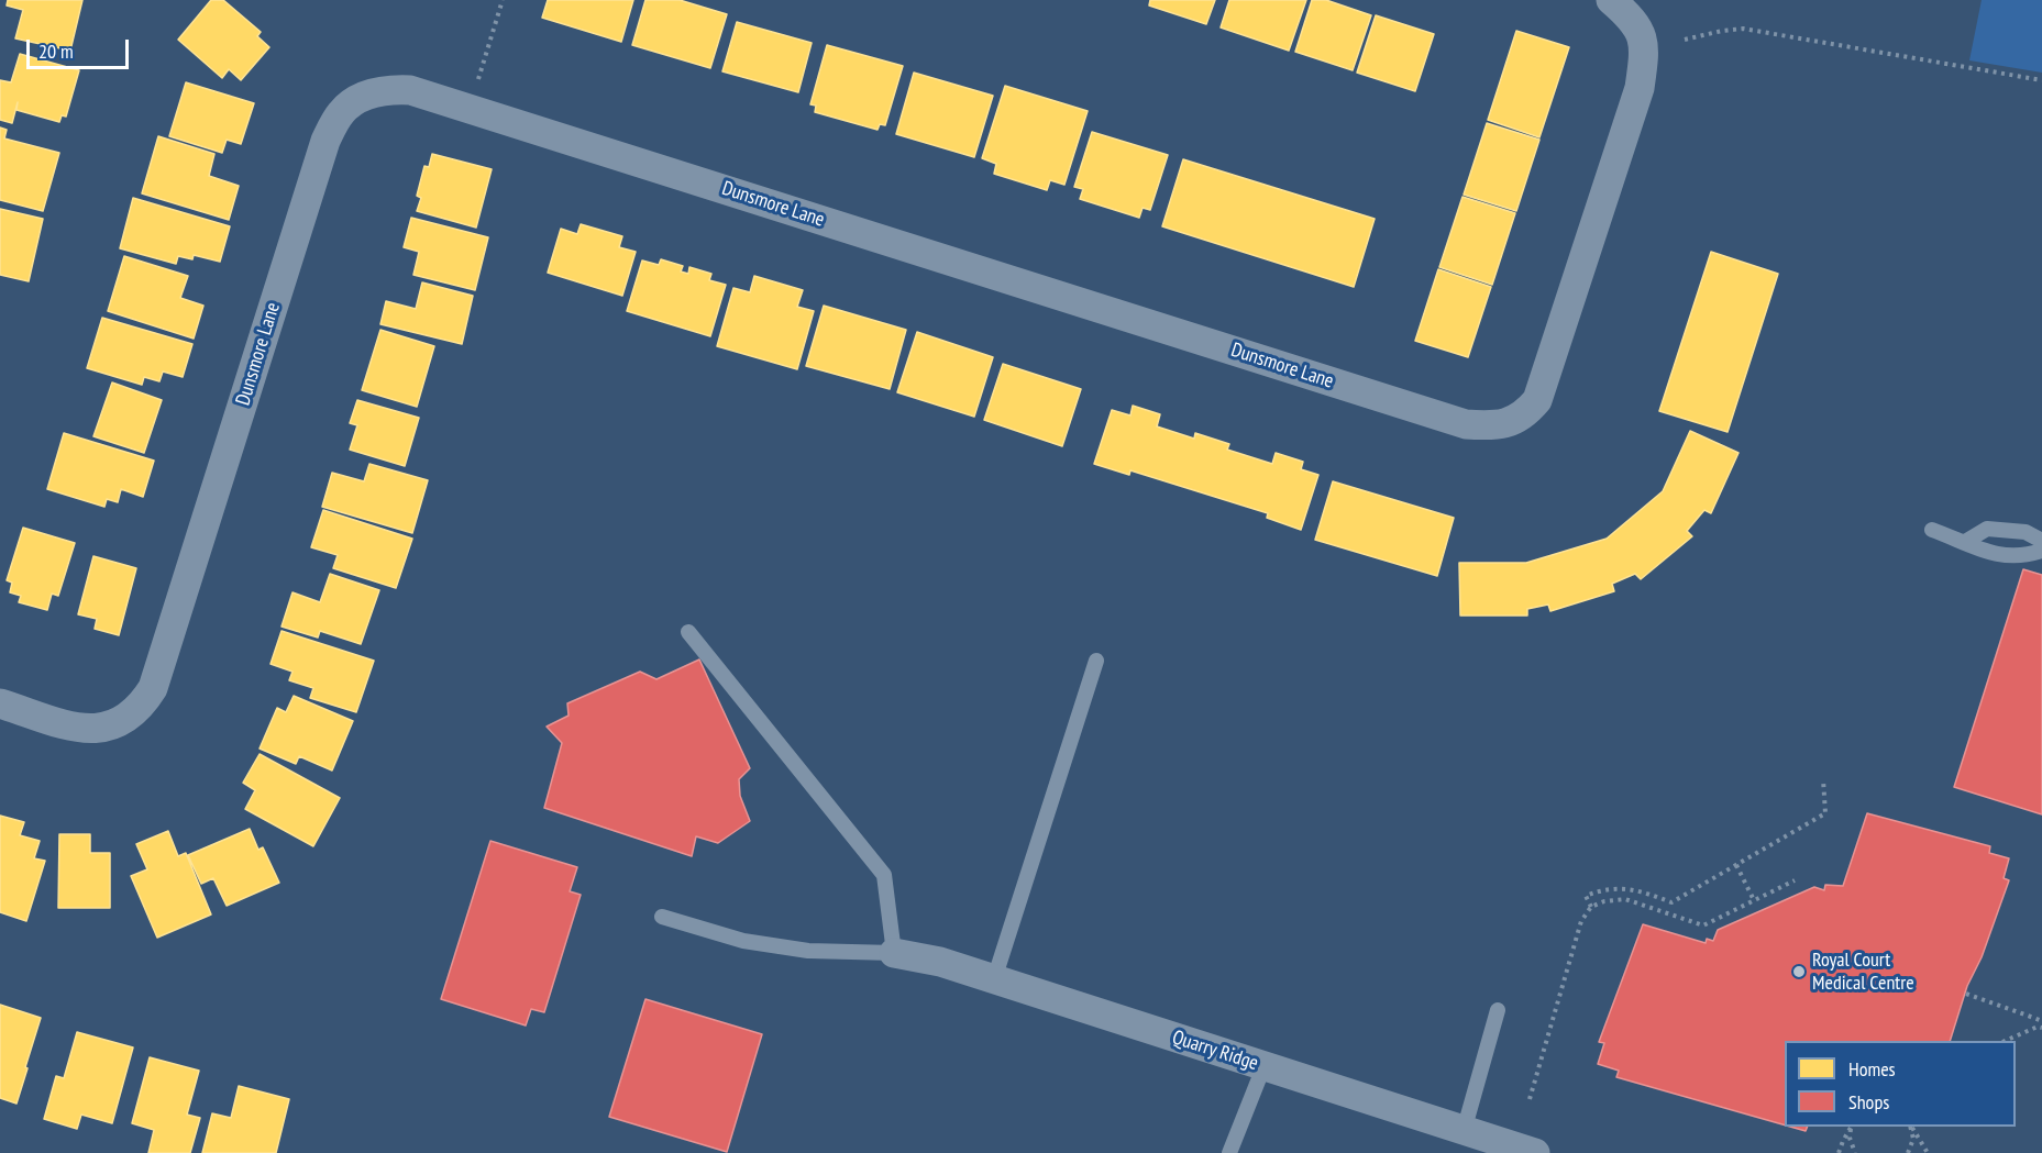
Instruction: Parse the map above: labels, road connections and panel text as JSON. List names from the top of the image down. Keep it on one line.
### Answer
{"streets":{"street":["Dunsmore Lane","Quarry Ridge"]},"places":["Royal Court Medical Centre"],"legend":["Homes","Shops"],"scale_bar":"20 m"}
